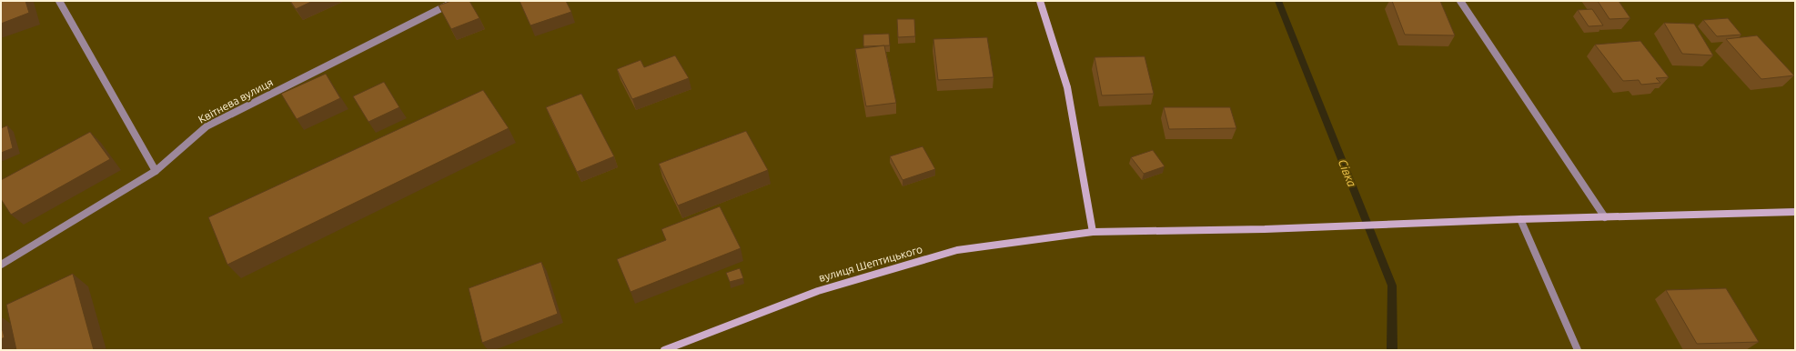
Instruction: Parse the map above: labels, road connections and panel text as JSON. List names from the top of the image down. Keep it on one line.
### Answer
{"streets":{"street":["Квітнева вулиця","вулиця Шептицького"]},"water":["Сівка"]}
